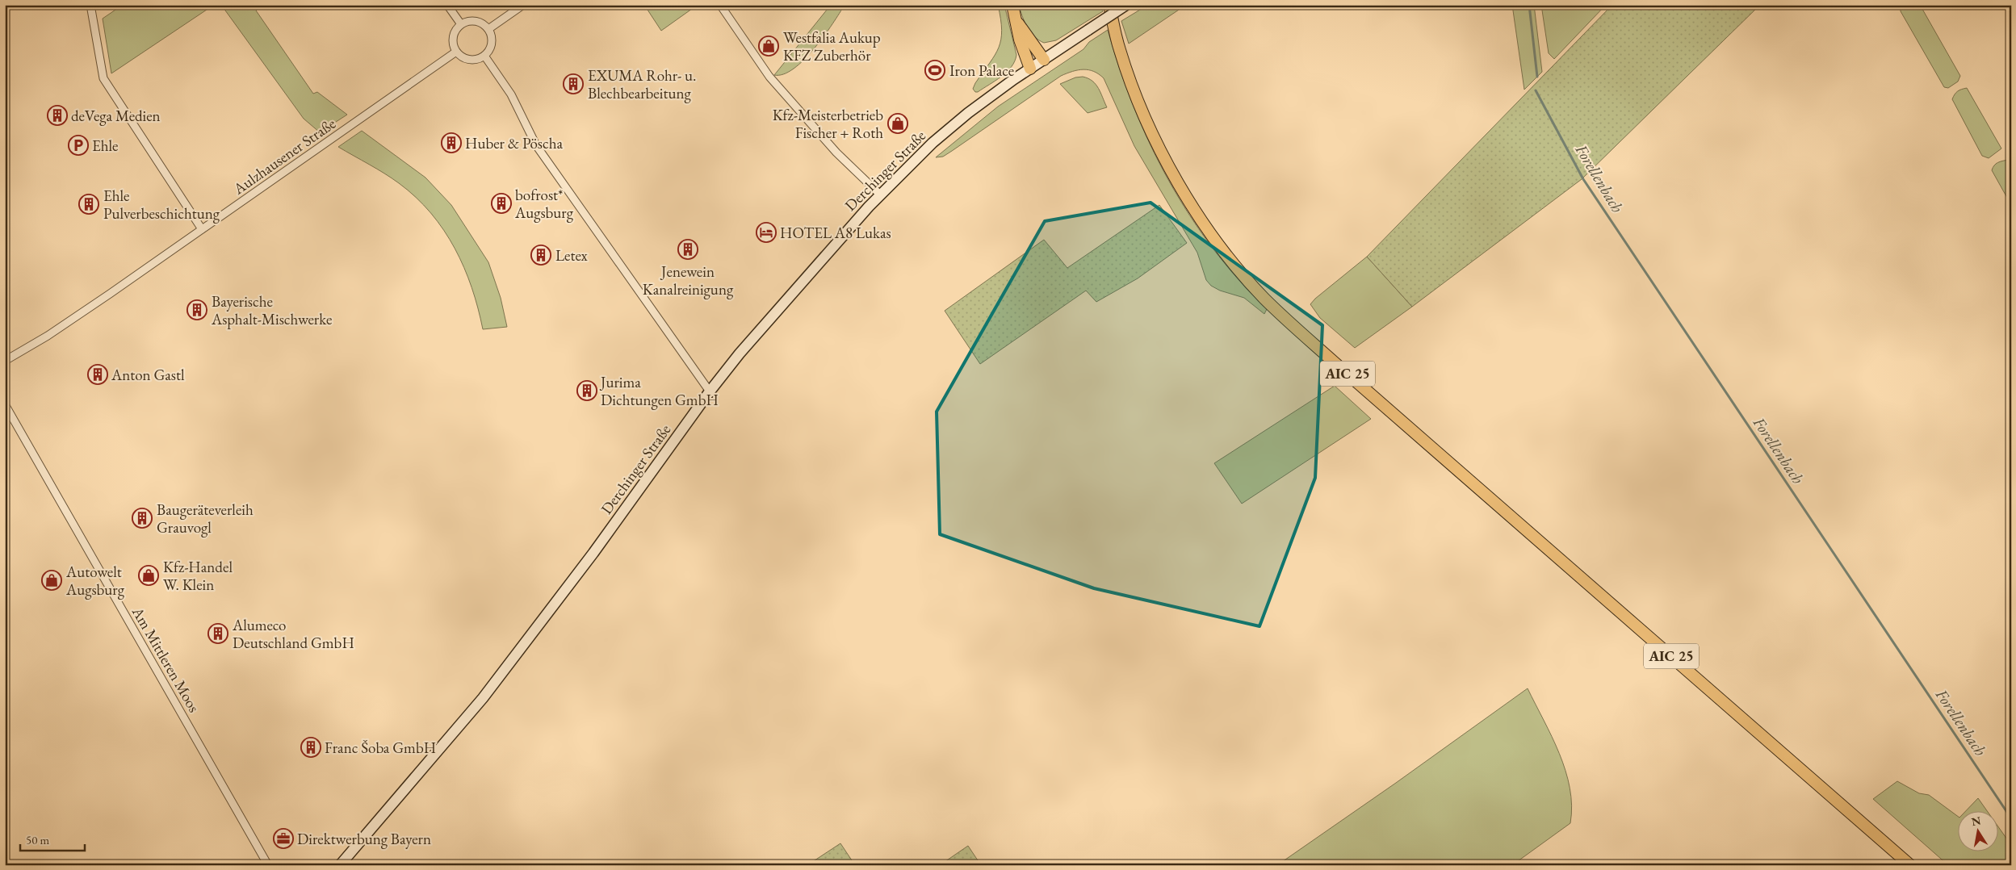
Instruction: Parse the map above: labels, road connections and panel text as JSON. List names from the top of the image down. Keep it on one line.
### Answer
{"streets":{"main road":["Derchinger Straße","AIC 25"],"street":["Aulzhausener Straße","Am Mittleren Moos"]},"water":["Forellenbach"],"places":{"shop":["Westfalia Aukup KFZ Zuberhör","Kfz-Meisterbetrieb Fischer + Roth","Kfz-Handel W. Klein","Autowelt Augsburg"],"sports":["Iron Palace"],"building":["EXUMA Rohr- u. Blechbearbeitung","deVega Medien","Huber & Pöscha","bofrost* Augsburg","Ehle Pulverbeschichtung","Jenewein Kanalreinigung","Letex","Bayerische Asphalt-Mischwerke","Anton Gastl","Jurima Dichtungen GmbH","Baugeräteverleih Grauvogl","Alumeco Deutschland GmbH","Franc Šoba GmbH"],"parking":["Ehle"],"hotel":["HOTEL A8 Lukas"],"office":["Direktwerbung Bayern"]},"scale_bar":"50 m","north":"top"}
